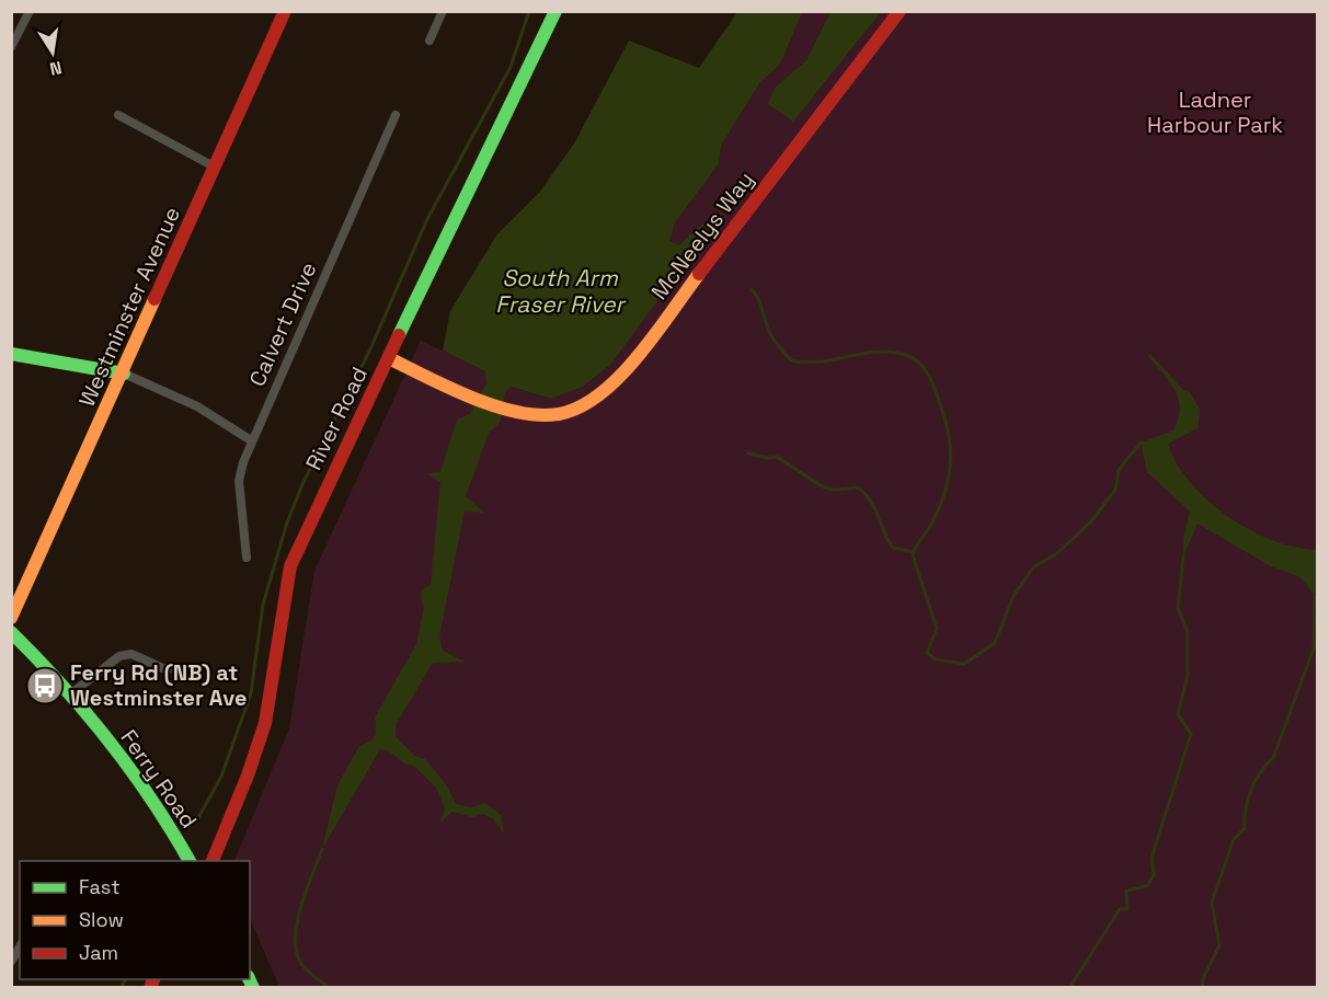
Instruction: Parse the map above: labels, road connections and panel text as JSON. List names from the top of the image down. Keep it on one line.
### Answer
{"streets":{"street":["McNeelys Way","Westminster Avenue","Calvert Drive","River Road","Ferry Road"]},"crossings":[["McNeelys Way","River Road"]],"water":["South Arm Fraser River"],"parks":["Ladner Harbour Park"],"places":{"bus stop":["Ferry Rd (NB) at Westminster Ave"]},"legend":["Fast","Slow","Jam"],"north":"bottom"}
